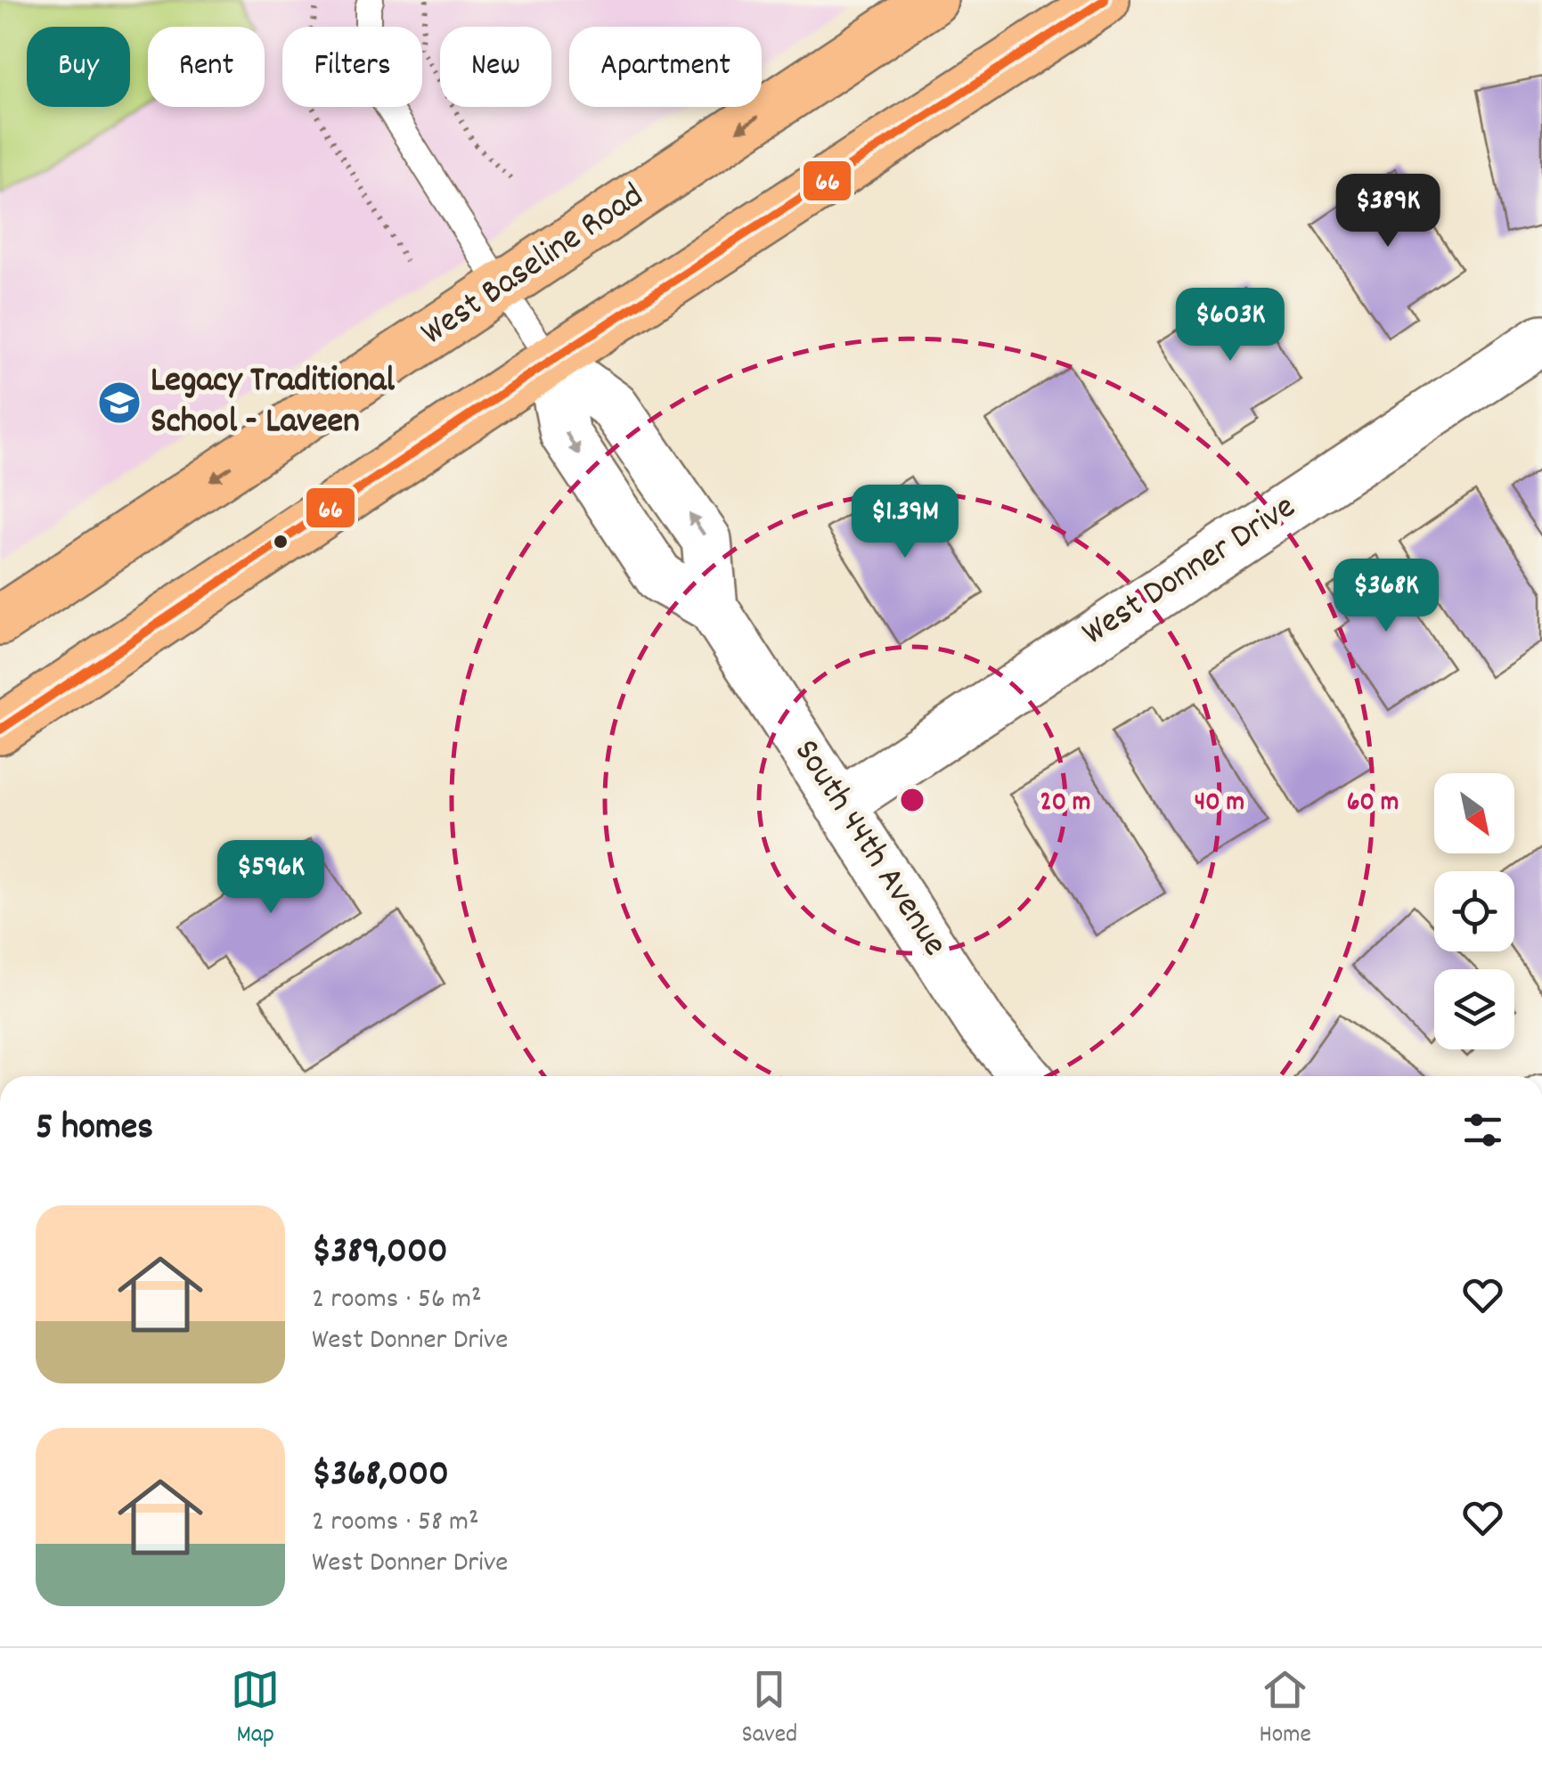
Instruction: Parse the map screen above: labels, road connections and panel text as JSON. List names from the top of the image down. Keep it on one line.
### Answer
{"streets":{"main road":["West Baseline Road"],"street":["West Donner Drive","South 44th Avenue"]},"crossings":[["West Donner Drive","South 44th Avenue"]],"places":{"school or university":["Legacy Traditional School - Laveen"]},"lines":["transit line 66"],"north":"bottom right","page":{"chip":["Buy","Rent","Filters","New","Apartment"],"price":["$389K","$603K","$1.39M","$368K","$596K"],"heading":"5 homes","list":[{"name":"$389,000","note":"2 rooms · 56 m² · West Donner Drive"},{"name":"$368,000","note":"2 rooms · 58 m² · West Donner Drive"}],"tabs":["Map","Saved","Home"]},"rings":["20 m","40 m","60 m"]}
